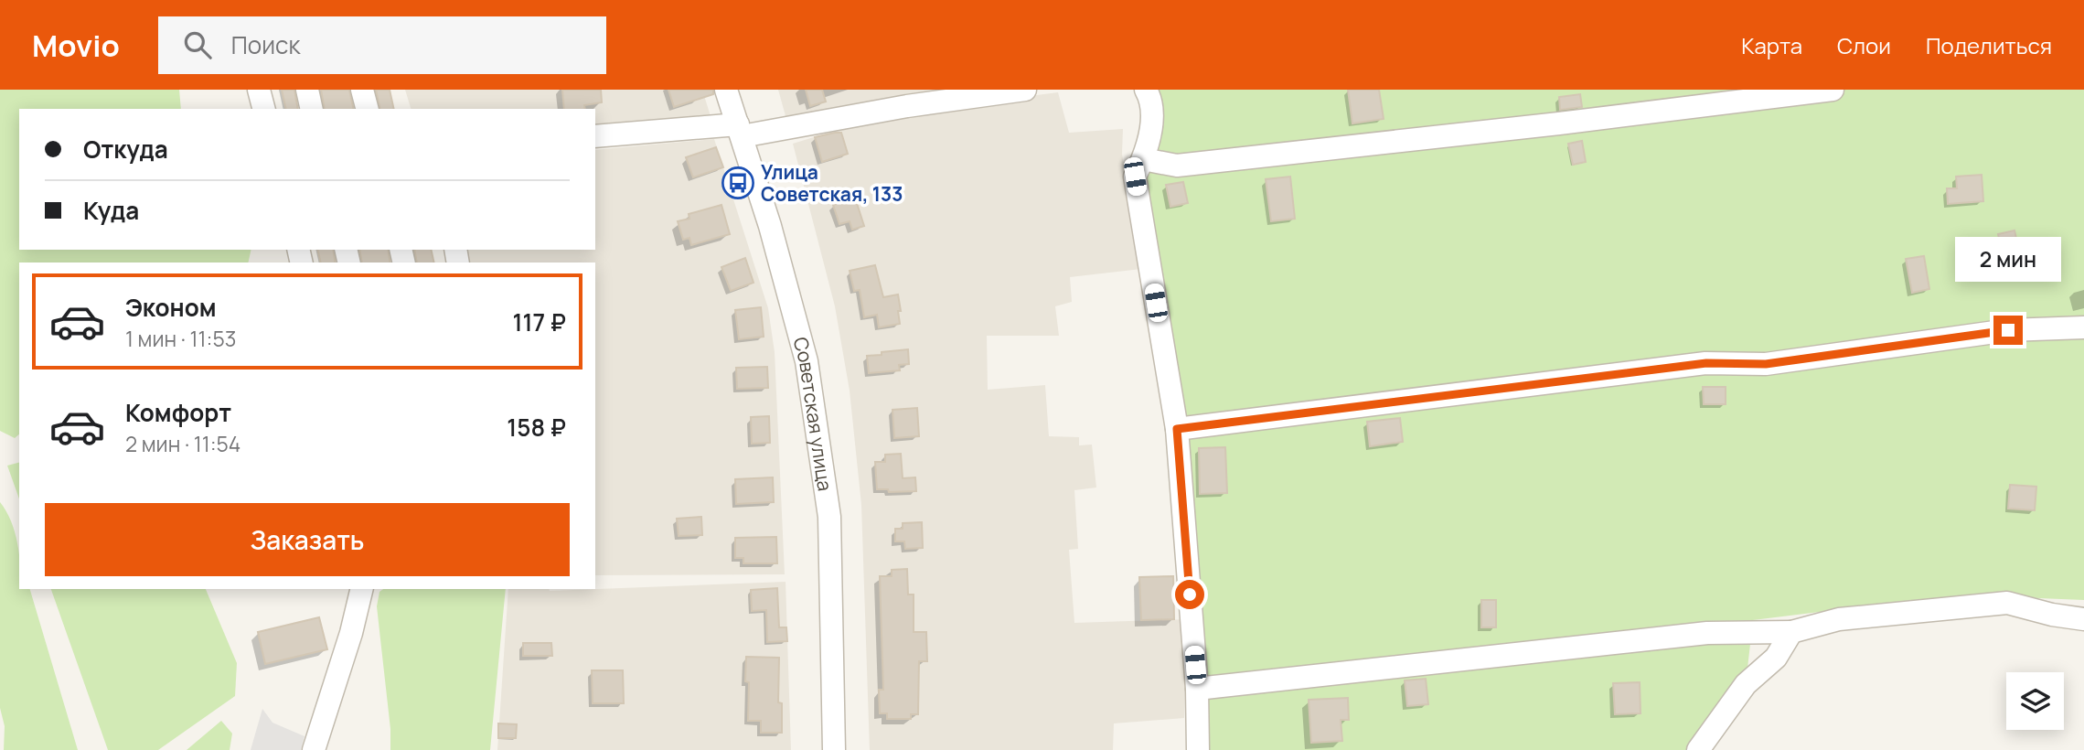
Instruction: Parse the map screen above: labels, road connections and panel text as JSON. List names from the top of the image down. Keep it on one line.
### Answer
{"streets":{"street":["Советская улица"]},"places":{"bus stop":["Улица Советская, 133"]},"page":{"header":"Movio","search":"Поиск","nav":["Карта","Слои","Поделиться"],"banner":["Откуда","Куда"],"bubble":"2 мин","list":[{"name":"Эконом","note":"1 мин · 11:53","value":"117 ₽"},{"name":"Комфорт","note":"2 мин · 11:54","value":"158 ₽"}],"buttons":"Заказать"}}
